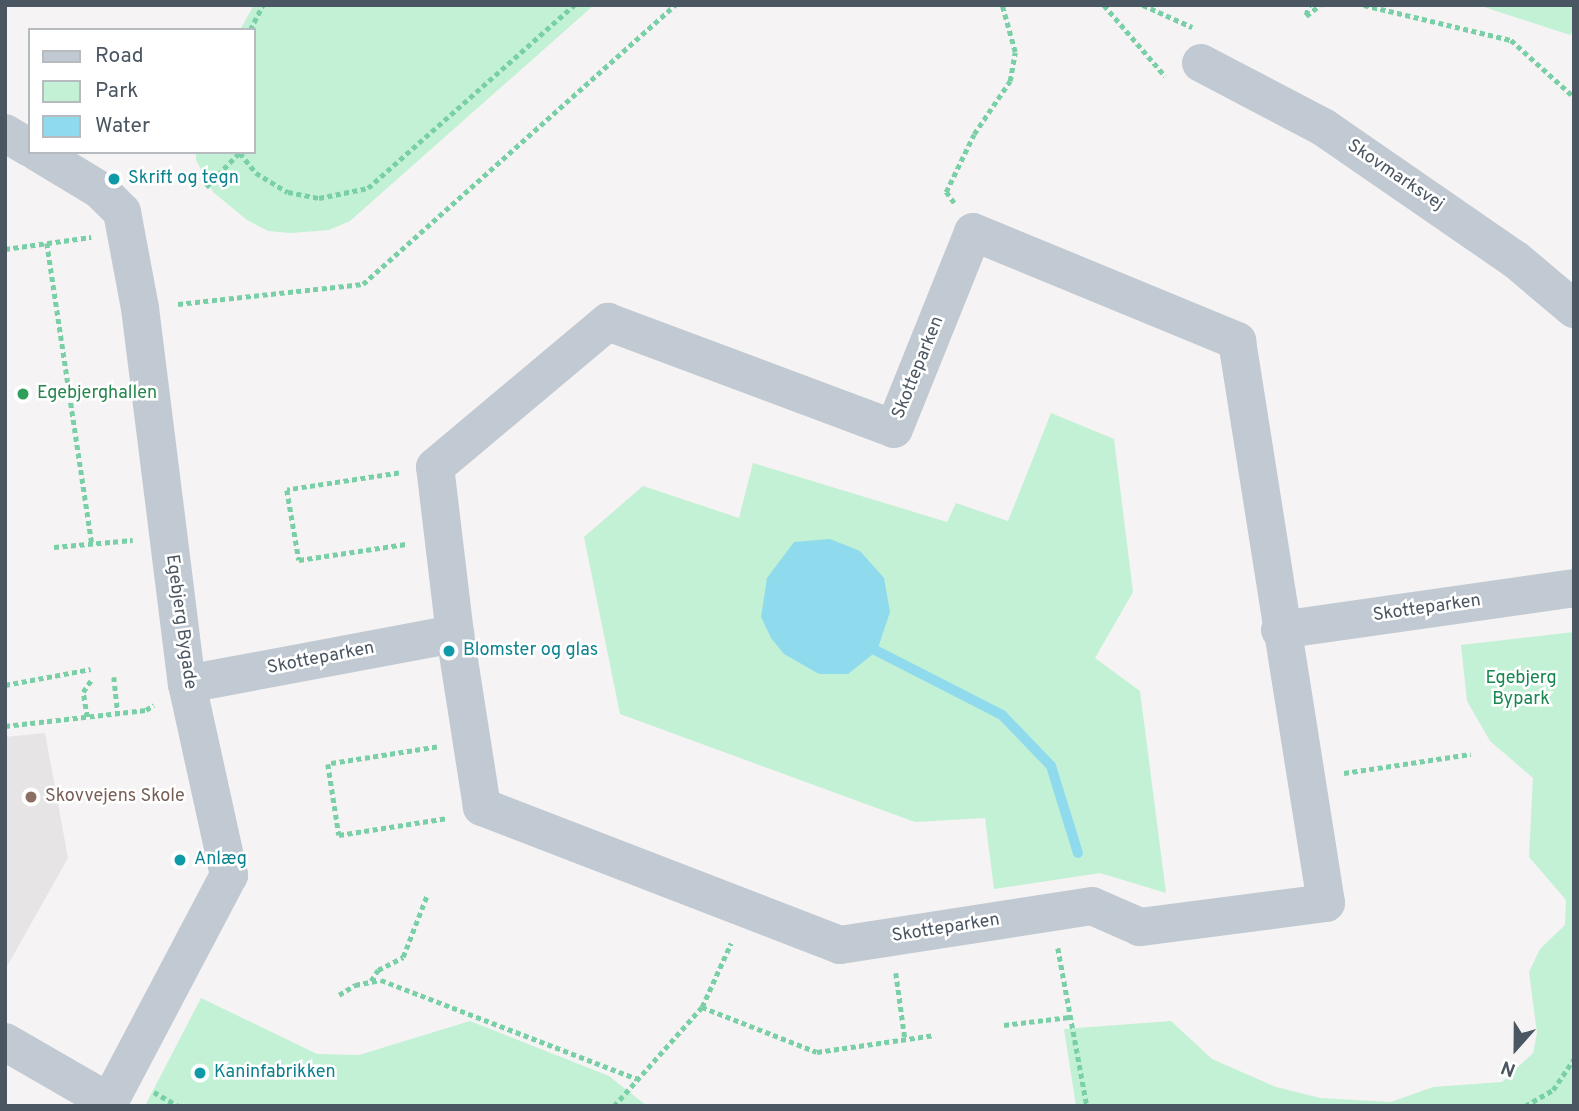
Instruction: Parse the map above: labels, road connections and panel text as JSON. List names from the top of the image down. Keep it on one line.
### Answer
{"streets":{"street":["Skovmarksvej","Skotteparken","Egebjerg Bygade"]},"crossings":[["Skotteparken","Egebjerg Bygade"]],"parks":["Egebjerg Bypark"],"places":["Skrift og tegn","Egebjerghallen","Blomster og glas","Skovvejens Skole","Anlæg","Kaninfabrikken"],"legend":["Road","Park","Water"],"north":"bottom"}
